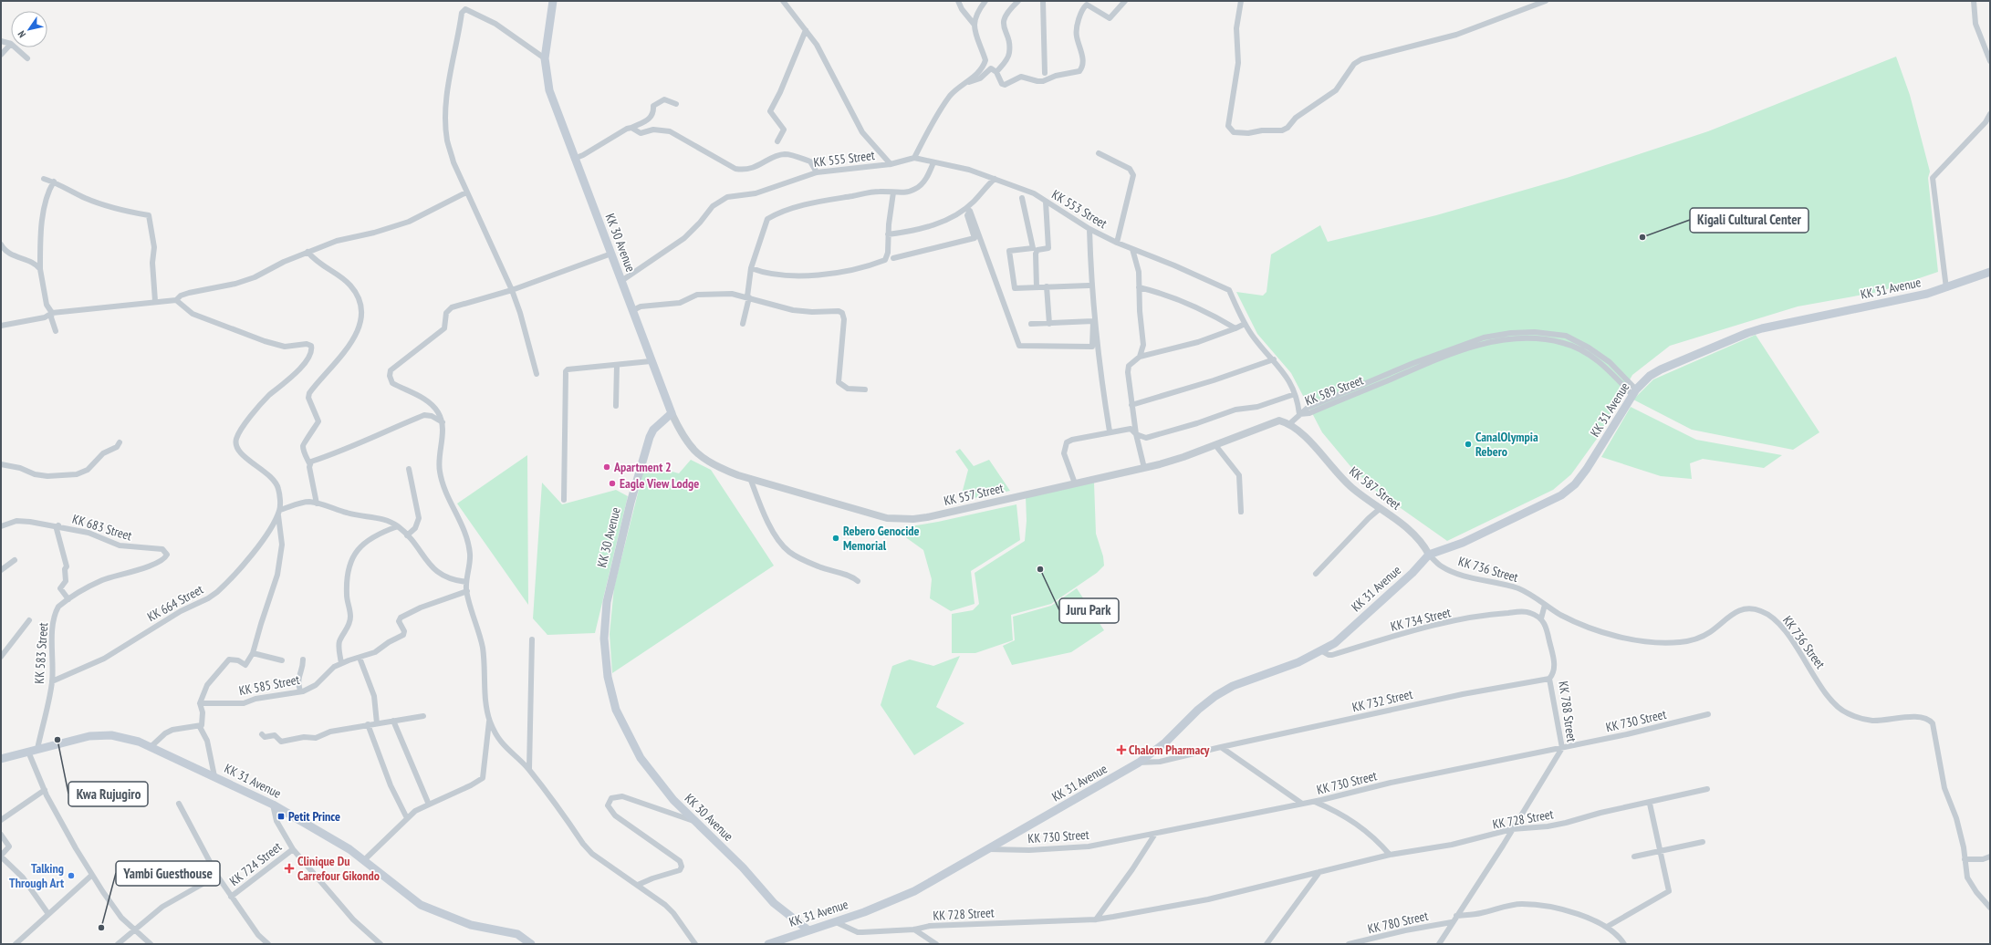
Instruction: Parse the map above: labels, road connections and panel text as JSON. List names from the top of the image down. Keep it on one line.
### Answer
{"streets":{"main road":["KK 30 Avenue","KK 31 Avenue"],"street":["KK 555 Street","KK 553 Street","KK 589 Street","KK 587 Street","KK 557 Street","KK 683 Street","KK 736 Street","KK 664 Street","KK 734 Street","KK 583 Street","KK 585 Street","KK 732 Street","KK 788 Street","KK 730 Street","KK 728 Street","KK 724 Street","KK 780 Street"]},"crossings":[["KK 555 Street","KK 553 Street"],["KK 555 Street","KK 30 Avenue"],["KK 30 Avenue","KK 31 Avenue"],["KK 30 Avenue","KK 557 Street"],["KK 31 Avenue","KK 589 Street"],["KK 31 Avenue","KK 587 Street"],["KK 31 Avenue","KK 736 Street"],["KK 31 Avenue","KK 734 Street"],["KK 31 Avenue","KK 583 Street"],["KK 31 Avenue","KK 732 Street"],["KK 31 Avenue","KK 730 Street"],["KK 31 Avenue","KK 728 Street"],["KK 587 Street","KK 557 Street"],["KK 587 Street","KK 736 Street"],["KK 683 Street","KK 583 Street"],["KK 664 Street","KK 583 Street"],["KK 734 Street","KK 788 Street"],["KK 732 Street","KK 788 Street"],["KK 788 Street","KK 730 Street"],["KK 788 Street","KK 728 Street"],["KK 788 Street","KK 780 Street"]],"places":{"other":["Kigali Cultural Center","CanalOlympia Rebero","Apartment 2","Eagle View Lodge","Rebero Genocide Memorial","Juru Park","Kwa Rujugiro","Talking Through Art","Yambi Guesthouse"],"health":["Chalom Pharmacy","Clinique Du Carrefour Gikondo"],"transit":["Petit Prince"]},"north":"bottom left"}
